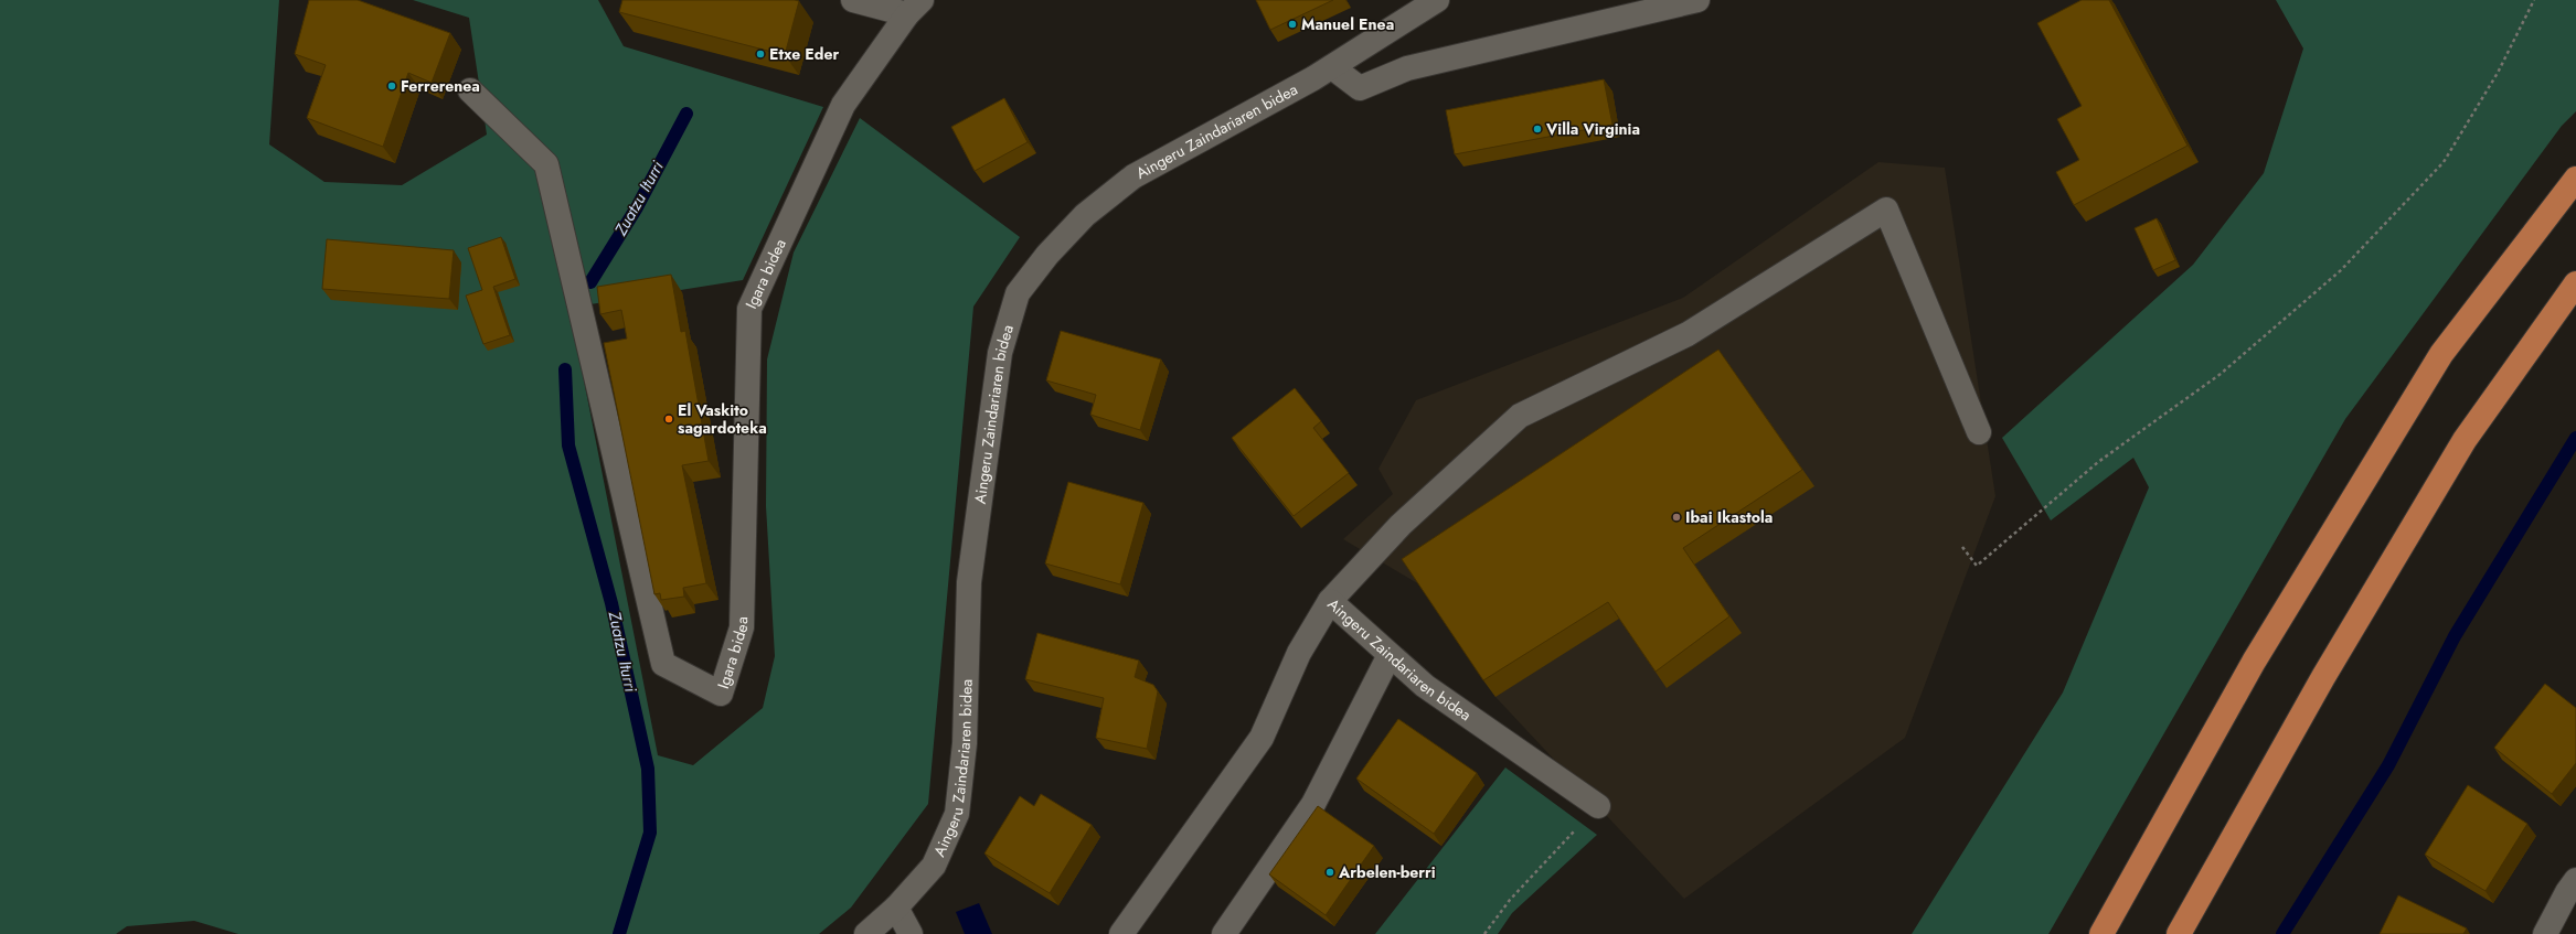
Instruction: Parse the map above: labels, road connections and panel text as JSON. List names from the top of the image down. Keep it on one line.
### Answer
{"streets":{"street":["Aingeru Zaindariaren bidea","Igara bidea"]},"water":["Zuatzu Iturri"],"places":["Manuel Enea","Etxe Eder","Ferrerenea","Villa Virginia","El Vaskito sagardoteka","Ibai Ikastola","Arbelen-berri"]}
